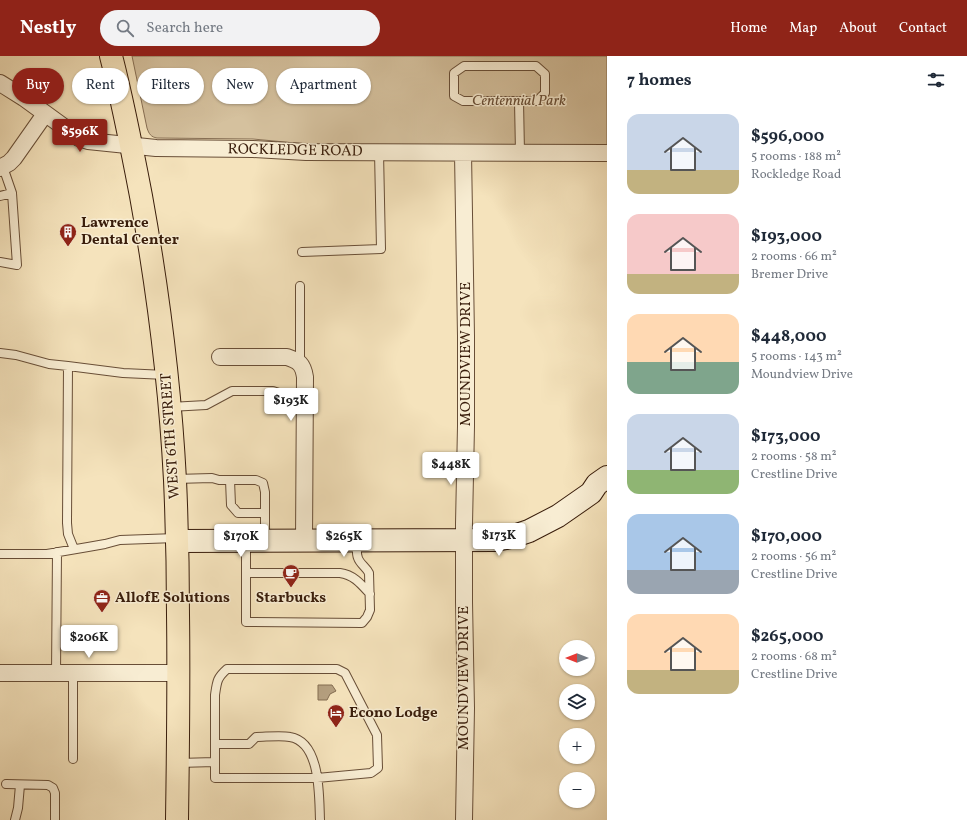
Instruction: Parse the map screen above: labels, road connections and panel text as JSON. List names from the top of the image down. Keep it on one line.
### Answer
{"streets":{"main road":["WEST 6TH STREET"],"street":["ROCKLEDGE ROAD","MOUNDVIEW DRIVE"]},"crossings":[["ROCKLEDGE ROAD","MOUNDVIEW DRIVE"],["ROCKLEDGE ROAD","WEST 6TH STREET"]],"parks":["Centennial Park"],"places":{"building":["Lawrence Dental Center"],"cafe":["Starbucks"],"office":["AllofE Solutions"],"hotel":["Econo Lodge"]},"north":"left","page":{"header":"Nestly","search":"Search here","nav":["Home","Map","About","Contact"],"heading":"7 homes","chip":["Buy","Rent","Filters","New","Apartment"],"list":[{"name":"$596,000","note":"5 rooms · 188 m² · Rockledge Road"},{"name":"$193,000","note":"2 rooms · 66 m² · Bremer Drive"},{"name":"$448,000","note":"5 rooms · 143 m² · Moundview Drive"},{"name":"$173,000","note":"2 rooms · 58 m² · Crestline Drive"},{"name":"$170,000","note":"2 rooms · 56 m² · Crestline Drive"},{"name":"$265,000","note":"2 rooms · 68 m² · Crestline Drive"}],"price":["$596K","$193K","$448K","$173K","$170K","$265K","$206K"],"map_buttons":["+","−"]}}
